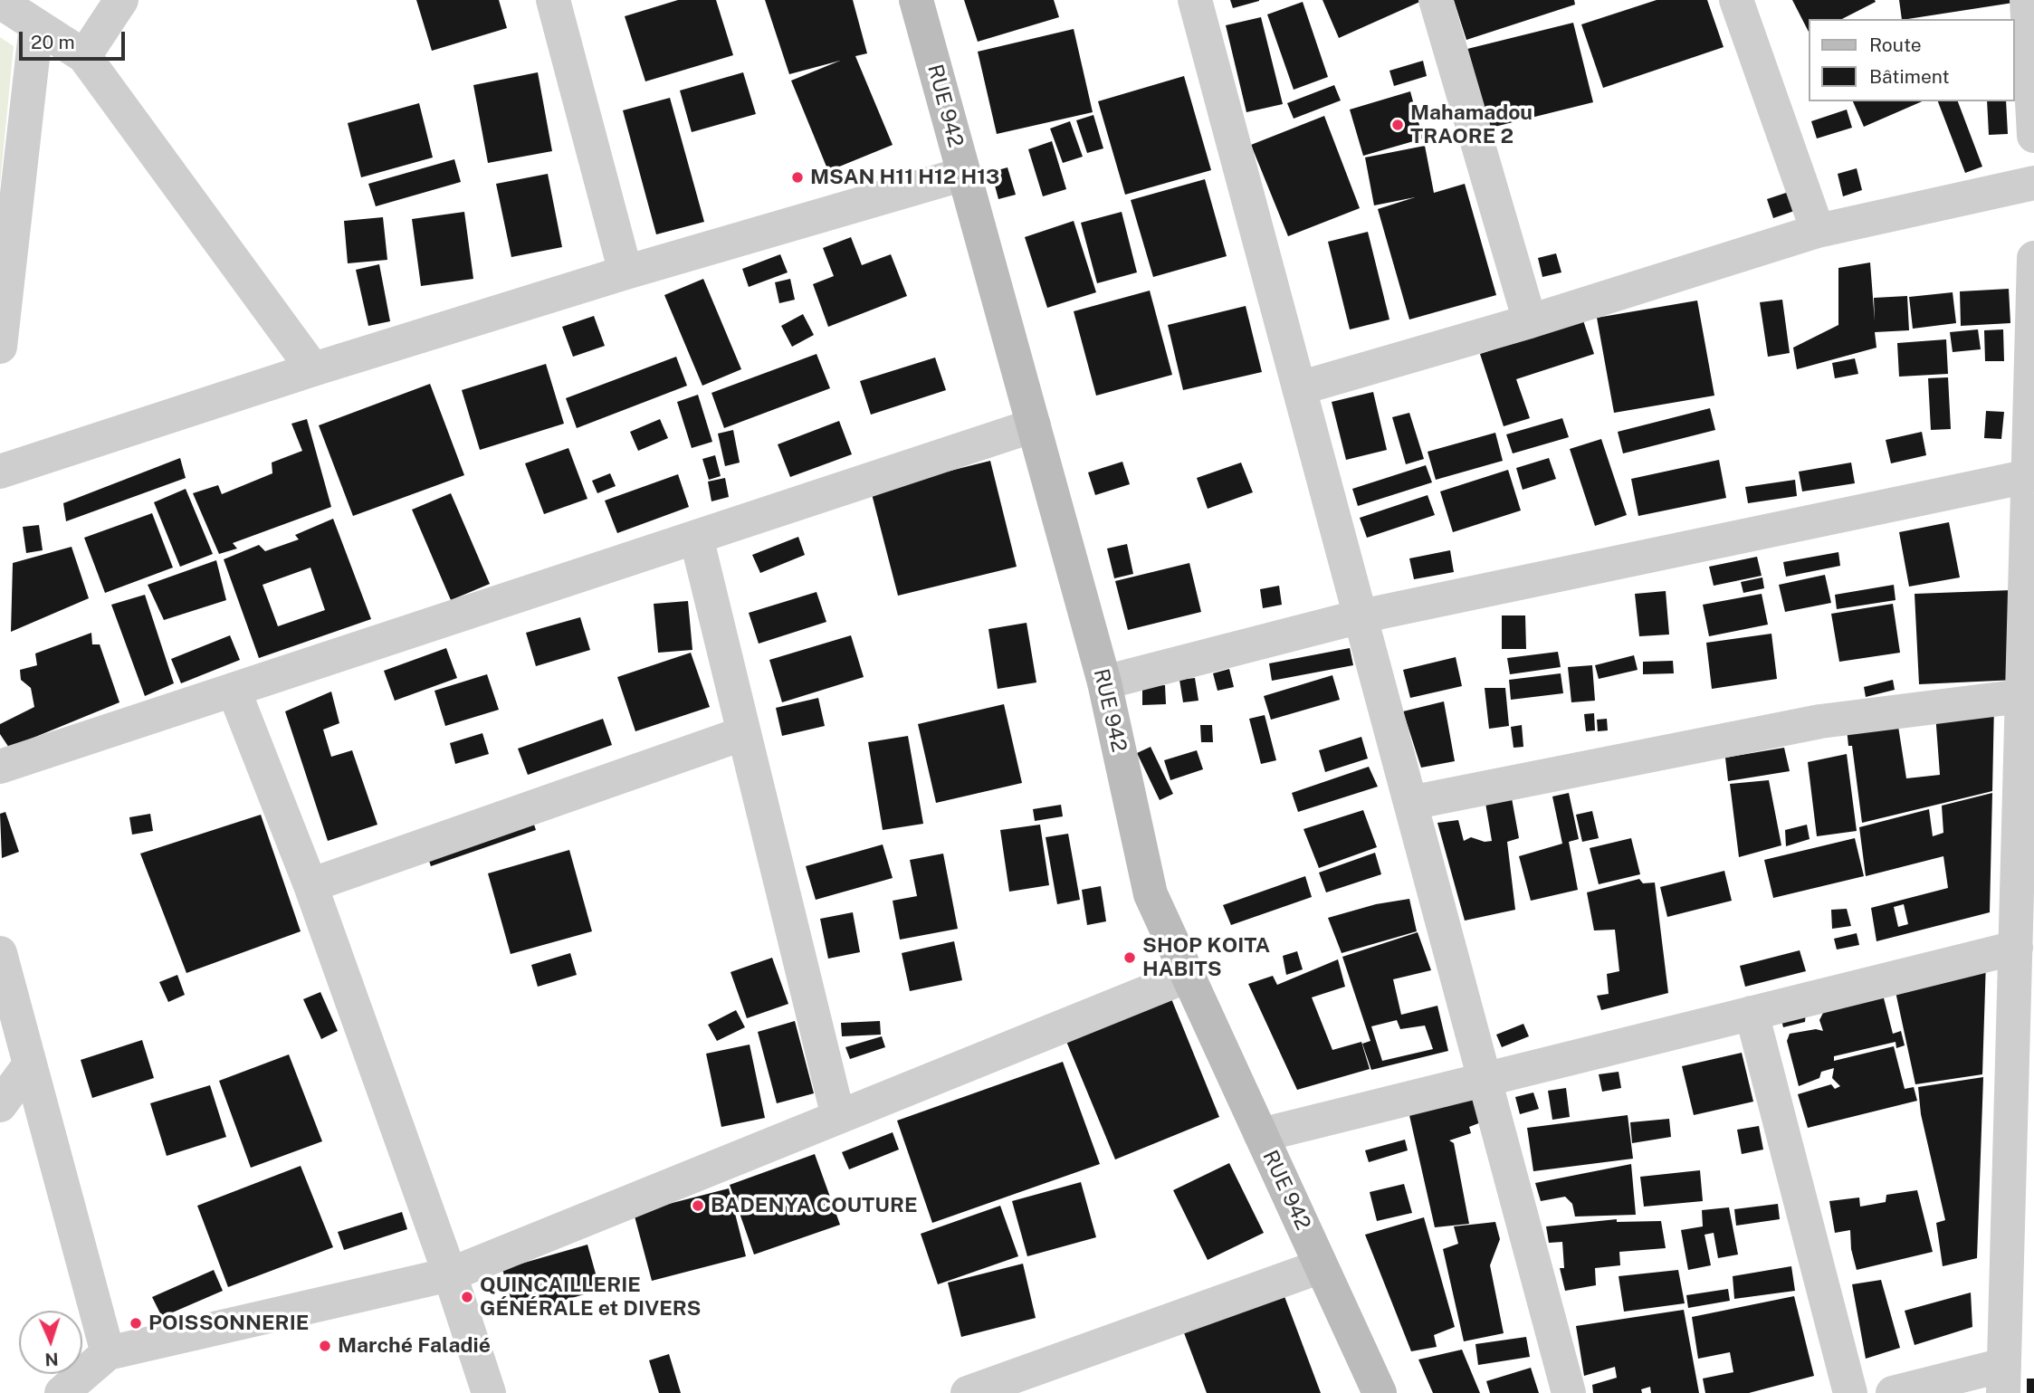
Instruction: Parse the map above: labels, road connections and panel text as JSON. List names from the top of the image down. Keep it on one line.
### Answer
{"streets":{"street":["RUE 942"]},"places":["Mahamadou TRAORE 2","MSAN H11 H12 H13","SHOP KOITA HABITS","BADENYA COUTURE","QUINCAILLERIE GÉNÉRALE et DIVERS","POISSONNERIE","Marché Faladié"],"legend":["Route","Bâtiment"],"scale_bar":"20 m","north":"bottom"}
